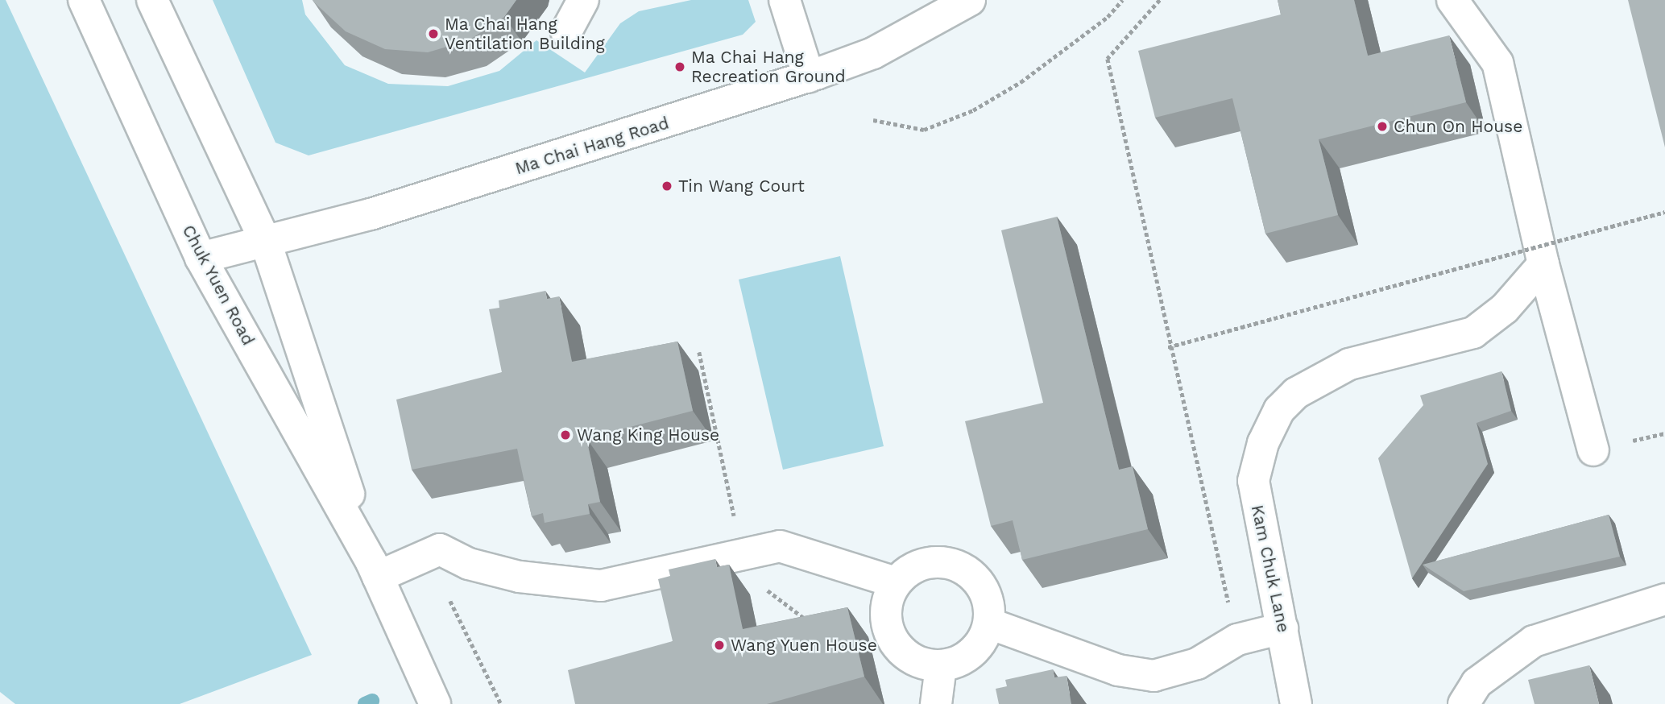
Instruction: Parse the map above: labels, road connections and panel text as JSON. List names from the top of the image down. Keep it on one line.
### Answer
{"streets":{"main road":["Ma Chai Hang Road","Chuk Yuen Road","Kam Chuk Lane"]},"crossings":[["Ma Chai Hang Road","Chuk Yuen Road"]],"places":["Ma Chai Hang Ventilation Building","Ma Chai Hang Recreation Ground","Chun On House","Tin Wang Court","Wang King House","Wang Yuen House"]}
